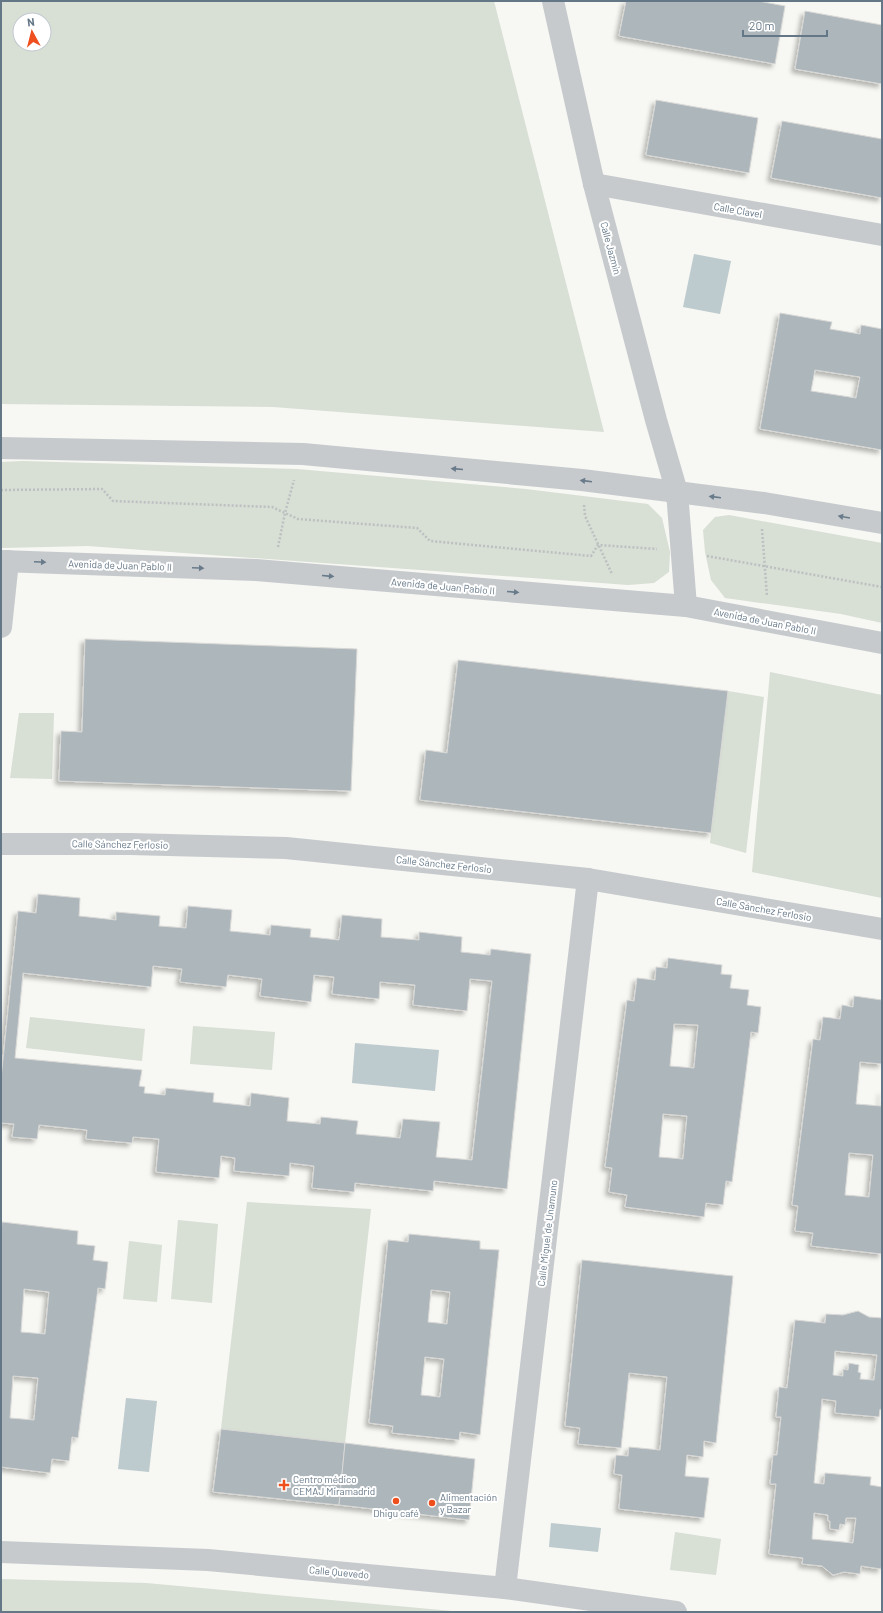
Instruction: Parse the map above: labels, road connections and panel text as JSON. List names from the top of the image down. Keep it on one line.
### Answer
{"streets":{"street":["Calle Clavel","Calle Jazmín","Avenida de Juan Pablo II","Calle Sánchez Ferlosio","Calle Miguel de Unamuno","Calle Quevedo"]},"crossings":[["Calle Clavel","Calle Jazmín"],["Calle Jazmín","Avenida de Juan Pablo II"],["Calle Sánchez Ferlosio","Calle Miguel de Unamuno"],["Calle Miguel de Unamuno","Calle Quevedo"]],"places":{"health":["Centro médico CEMAJ Miramadrid"],"other":["Dhigu café","Alimentación y Bazar"]},"scale_bar":"20 m","north":"top"}
